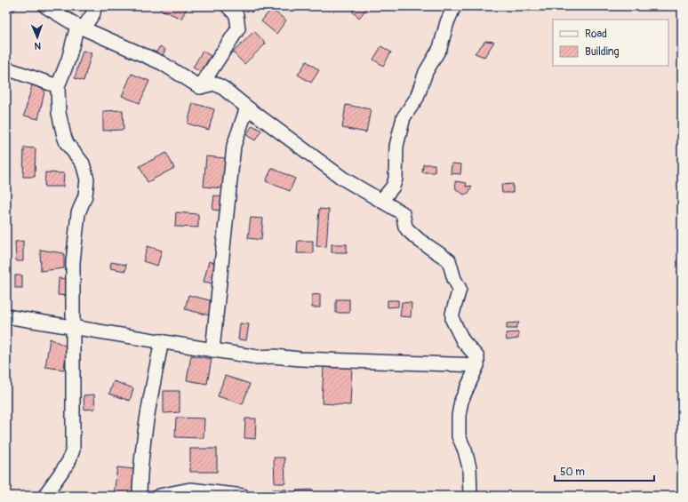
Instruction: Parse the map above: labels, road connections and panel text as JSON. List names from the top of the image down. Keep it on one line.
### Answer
{"legend":["Road","Building"],"scale_bar":"50 m","north":"bottom"}
